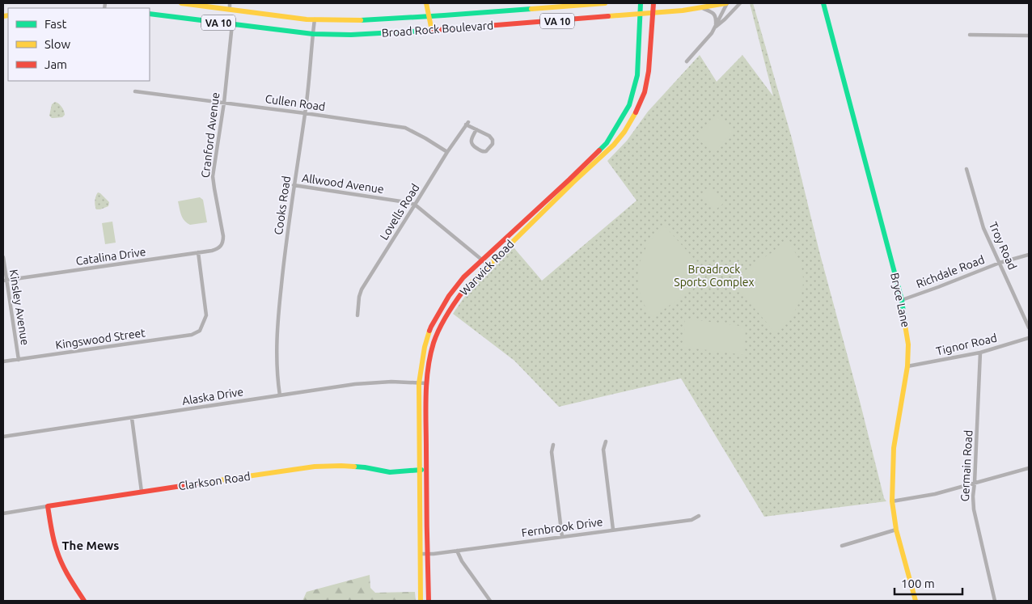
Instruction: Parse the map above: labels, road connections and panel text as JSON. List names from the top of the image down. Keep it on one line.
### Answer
{"streets":{"main road":["VA 10","Broad Rock Boulevard","Warwick Road","Bryce Lane","Clarkson Road"],"street":["Cullen Road","Cranford Avenue","Allwood Avenue","Cooks Road","Lovells Road","Troy Road","Catalina Drive","Richdale Road","Kinsley Avenue","Kingswood Street","Tignor Road","Alaska Drive","Germain Road","Fernbrook Drive"]},"crossings":[["Broad Rock Boulevard","Cranford Avenue"],["Broad Rock Boulevard","Cooks Road"],["Broad Rock Boulevard","Warwick Road"],["Cullen Road","Cranford Avenue"],["Cullen Road","Cooks Road"],["Cullen Road","Lovells Road"],["Cranford Avenue","Catalina Drive"],["Allwood Avenue","Cooks Road"],["Allwood Avenue","Lovells Road"],["Allwood Avenue","Warwick Road"],["Cooks Road","Alaska Drive"],["Troy Road","Richdale Road"],["Catalina Drive","Kinsley Avenue"],["Catalina Drive","Kingswood Street"],["Warwick Road","Alaska Drive"],["Warwick Road","Clarkson Road"],["Warwick Road","Fernbrook Drive"],["Richdale Road","Bryce Lane"],["Bryce Lane","Tignor Road"],["Kinsley Avenue","Kingswood Street"],["Tignor Road","Germain Road"]],"districts":["The Mews"],"parks":["Broadrock Sports Complex"],"legend":["Fast","Slow","Jam"],"scale_bar":"100 m"}
